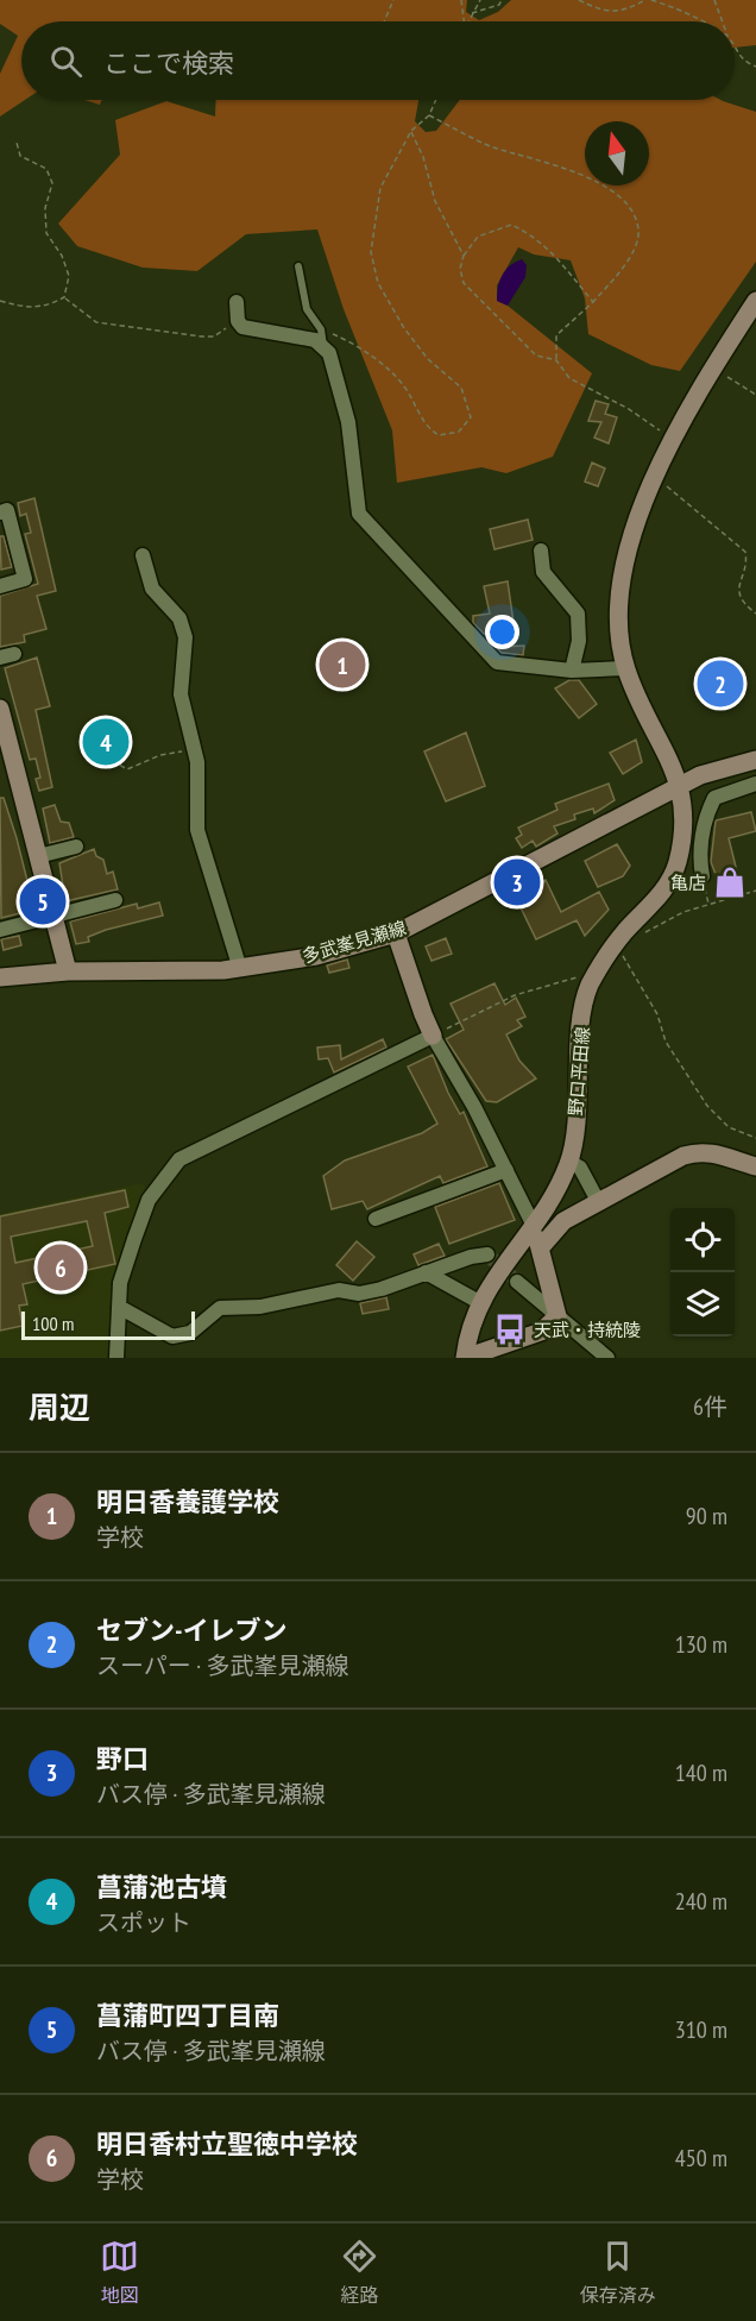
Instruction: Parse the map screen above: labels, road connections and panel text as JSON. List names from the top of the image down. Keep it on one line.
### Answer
{"streets":{"main road":["多武峯見瀬線","野口平田線"]},"crossings":[["多武峯見瀬線","野口平田線"]],"places":{"shop":["亀店"],"bus stop":["天武・持統陵"]},"scale_bar":"100 m","north":"top","page":{"search":"ここで検索","pins":["1","2","4","3","5","6"],"scale":"100 m","heading":["周辺","6件"],"list":[{"mark":"1","name":"明日香養護学校","note":"学校","value":"90 m"},{"mark":"2","name":"セブン-イレブン","note":"スーパー · 多武峯見瀬線","value":"130 m"},{"mark":"3","name":"野口","note":"バス停 · 多武峯見瀬線","value":"140 m"},{"mark":"4","name":"菖蒲池古墳","note":"スポット","value":"240 m"},{"mark":"5","name":"菖蒲町四丁目南","note":"バス停 · 多武峯見瀬線","value":"310 m"},{"mark":"6","name":"明日香村立聖徳中学校","note":"学校","value":"450 m"}],"nav":["地図","経路","保存済み"]}}
